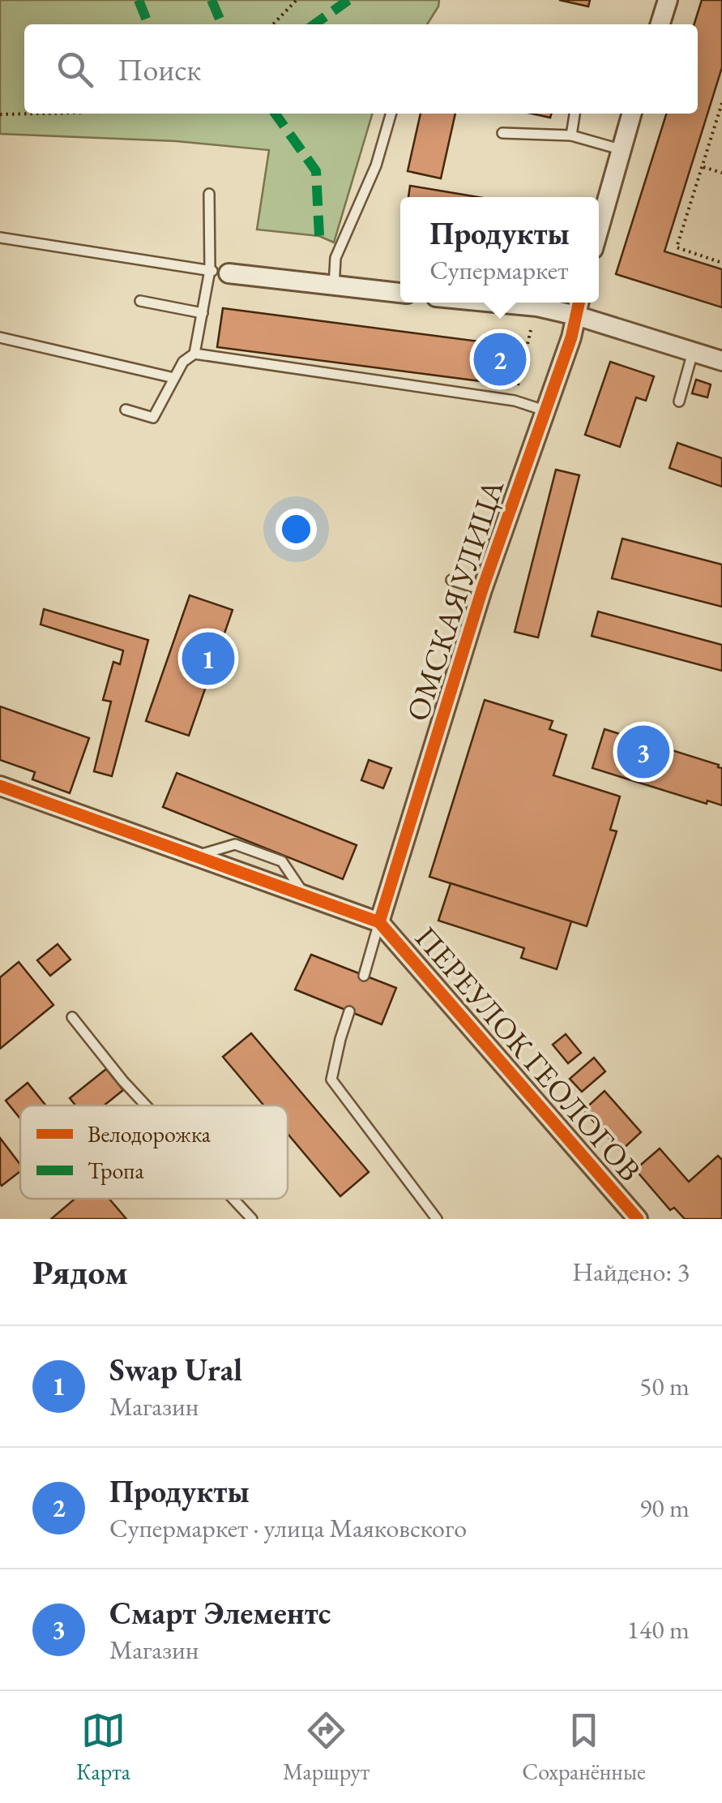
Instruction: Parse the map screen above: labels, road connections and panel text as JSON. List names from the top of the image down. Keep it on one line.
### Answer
{"streets":{"street":["ОМСКАЯ УЛИЦА","ПЕРЕУЛОК ГЕОЛОГОВ"]},"crossings":[["ОМСКАЯ УЛИЦА","ПЕРЕУЛОК ГЕОЛОГОВ"]],"legend":["Велодорожка","Тропа"],"page":{"search":"Поиск","popup":["Продукты","Супермаркет"],"pins":["2","1","3"],"heading":["Рядом","Найдено: 3"],"list":[{"mark":"1","name":"Swap Ural","note":"Магазин","value":"50 m"},{"mark":"2","name":"Продукты","note":"Супермаркет · улица Маяковского","value":"90 m"},{"mark":"3","name":"Смарт Элементс","note":"Магазин","value":"140 m"}],"nav":["Карта","Маршрут","Сохранённые"]}}
